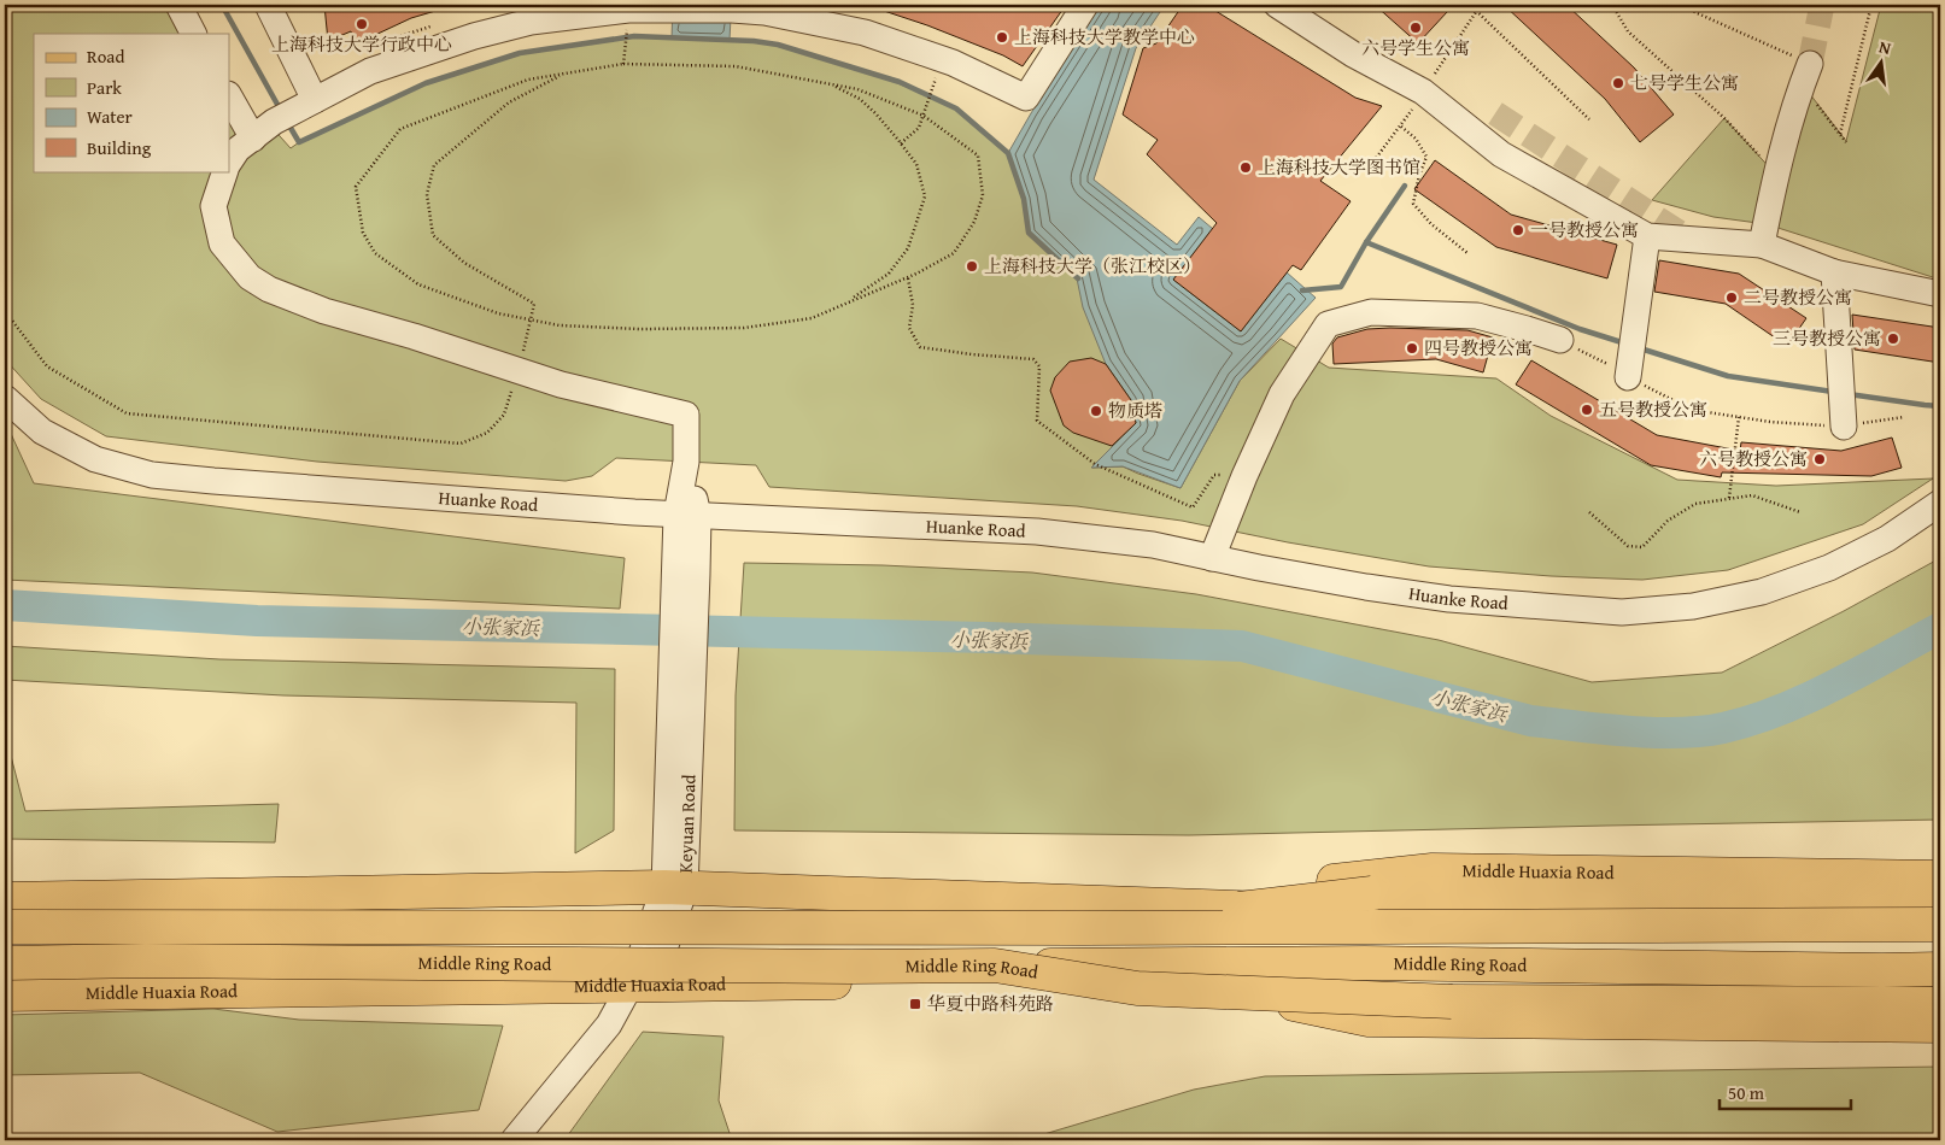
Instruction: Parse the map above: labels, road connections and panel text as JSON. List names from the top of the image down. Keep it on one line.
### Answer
{"streets":{"main road":["Middle Huaxia Road","Middle Ring Road"],"street":["Huanke Road","Keyuan Road"]},"crossings":[["Huanke Road","Keyuan Road"],["Keyuan Road","Middle Huaxia Road"]],"water":["小张家浜"],"places":{"other":["上海科技大学行政中心","六号学生公寓","上海科技大学教学中心","七号学生公寓","上海科技大学图书馆","一号教授公寓","上海科技大学（张江校区）","二号教授公寓","三号教授公寓","四号教授公寓","五号教授公寓","物质塔","六号教授公寓"],"transit":["华夏中路科苑路"]},"legend":["Road","Park","Water","Building"],"scale_bar":"50 m","north":"top"}
